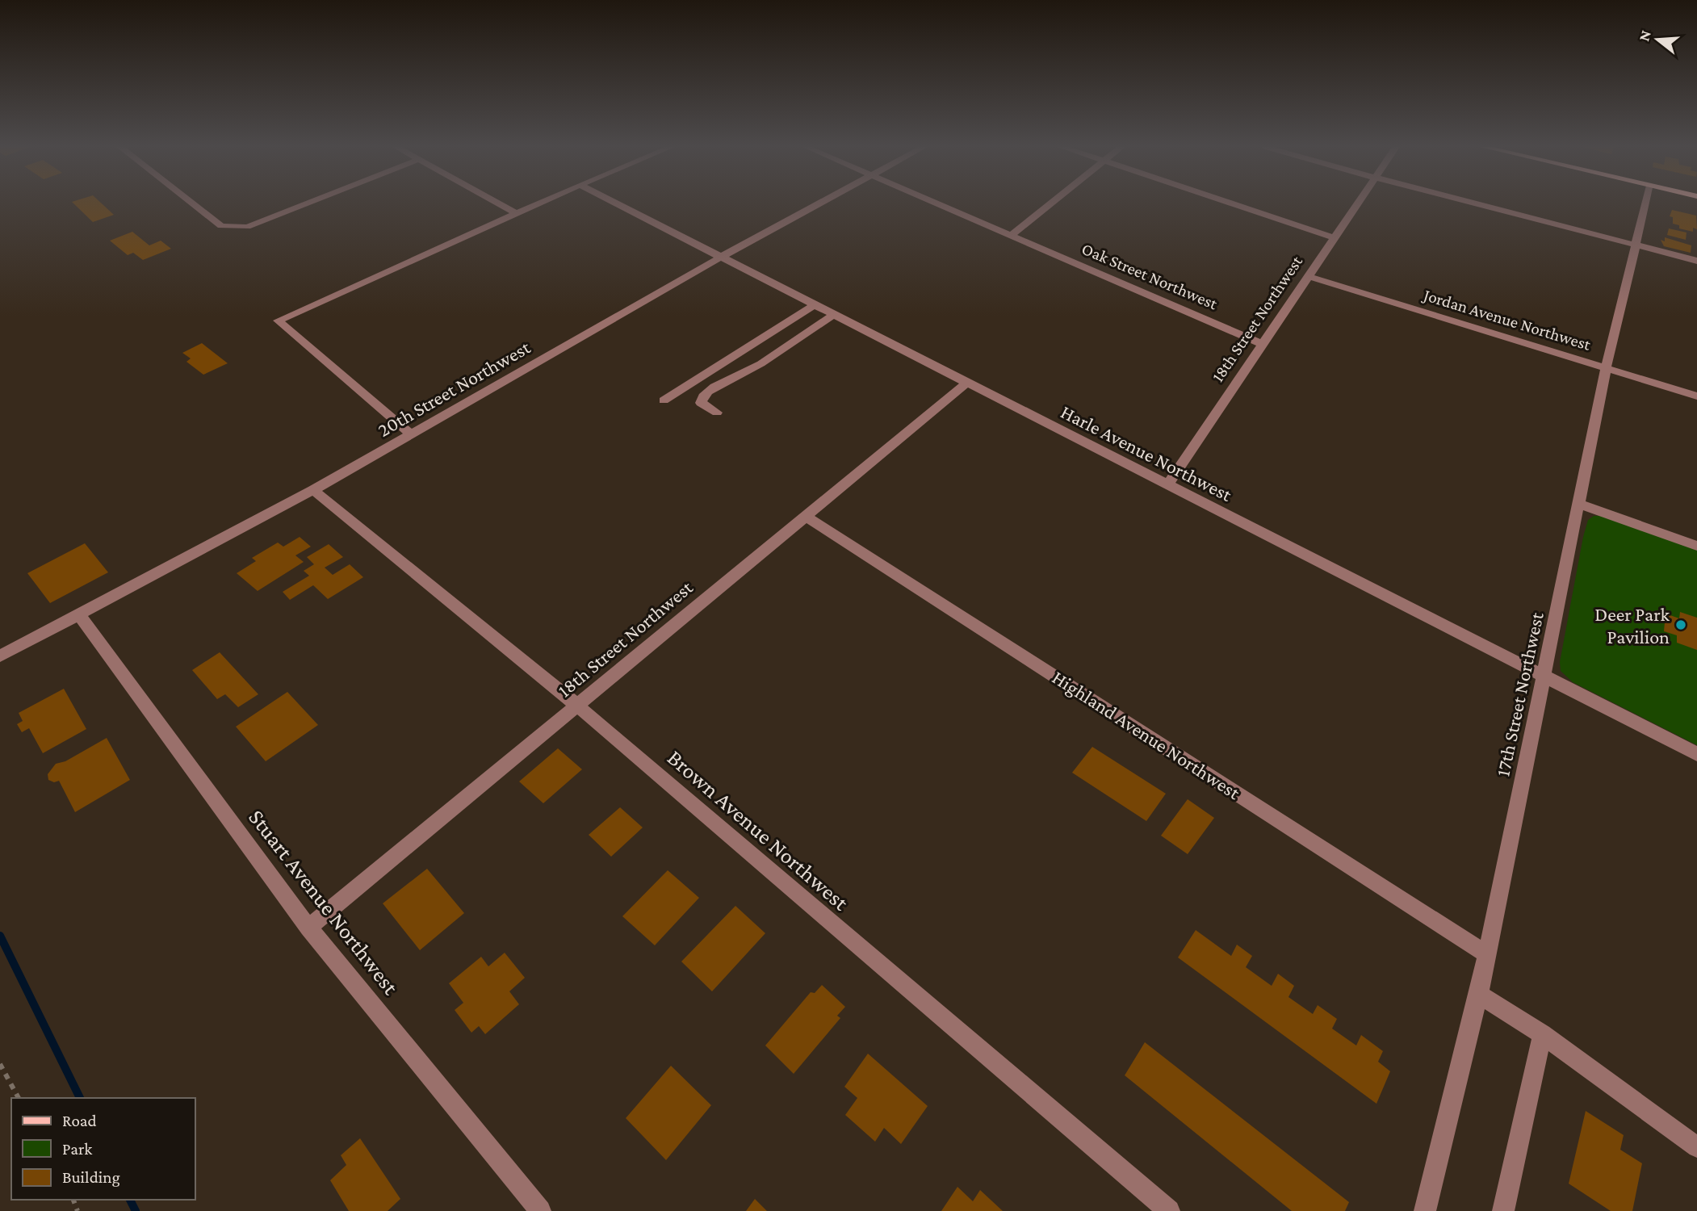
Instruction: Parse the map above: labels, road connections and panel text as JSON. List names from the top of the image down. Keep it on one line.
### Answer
{"streets":{"street":["Oak Street Northwest","18th Street Northwest","Jordan Avenue Northwest","20th Street Northwest","Harle Avenue Northwest","17th Street Northwest","Highland Avenue Northwest","Brown Avenue Northwest","Stuart Avenue Northwest"]},"crossings":[["Oak Street Northwest","18th Street Northwest"],["18th Street Northwest","Jordan Avenue Northwest"],["18th Street Northwest","Harle Avenue Northwest"],["18th Street Northwest","Highland Avenue Northwest"],["18th Street Northwest","Brown Avenue Northwest"],["18th Street Northwest","Stuart Avenue Northwest"],["Jordan Avenue Northwest","17th Street Northwest"],["20th Street Northwest","Harle Avenue Northwest"],["20th Street Northwest","Brown Avenue Northwest"],["20th Street Northwest","Stuart Avenue Northwest"],["Harle Avenue Northwest","17th Street Northwest"],["17th Street Northwest","Highland Avenue Northwest"]],"places":["Deer Park Pavilion"],"legend":["Road","Park","Building"],"north":"left"}
